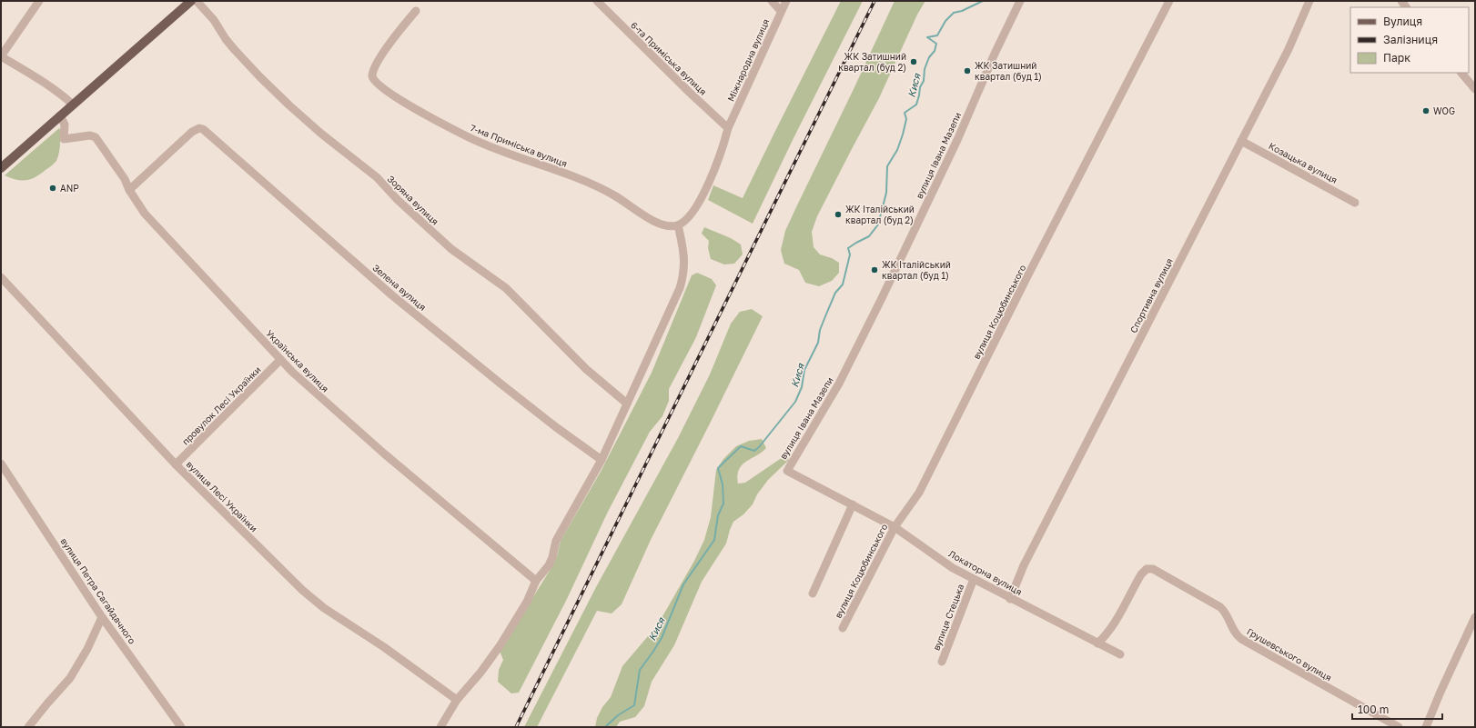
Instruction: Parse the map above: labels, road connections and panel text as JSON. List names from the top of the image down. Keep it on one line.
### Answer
{"streets":{"street":["6-та Приміська вулиця","Міжнародна вулиця","7-ма Приміська вулиця","вулиця Івана Мазепи","Козацька вулиця","Зоряна вулиця","Зелена вулиця","Спортивна вулиця","вулиця Коцюбинського","Українська вулиця","провулок Лесі Українки","вулиця Лесі Українки","Локаторна вулиця","вулиця Петра Сагайдачного","вулиця Стецька","Грушевського вулиця"]},"crossings":[["6-та Приміська вулиця","Міжнародна вулиця"],["Міжнародна вулиця","7-ма Приміська вулиця"],["вулиця Івана Мазепи","Локаторна вулиця"],["Козацька вулиця","Спортивна вулиця"],["Зелена вулиця","Українська вулиця"],["Спортивна вулиця","Локаторна вулиця"],["вулиця Коцюбинського","Локаторна вулиця"],["Українська вулиця","провулок Лесі Українки"],["провулок Лесі Українки","вулиця Лесі Українки"],["Локаторна вулиця","вулиця Стецька"],["Локаторна вулиця","Грушевського вулиця"]],"water":["Кися"],"places":["ЖК Затишний квартал (буд 2)","ЖК Затишний квартал (буд 1)","WOG","ANP","ЖК Італійський квартал (буд 2)","ЖК Італійський квартал (буд 1)"],"legend":["Вулиця","Залізниця","Парк"],"scale_bar":"100 m"}
